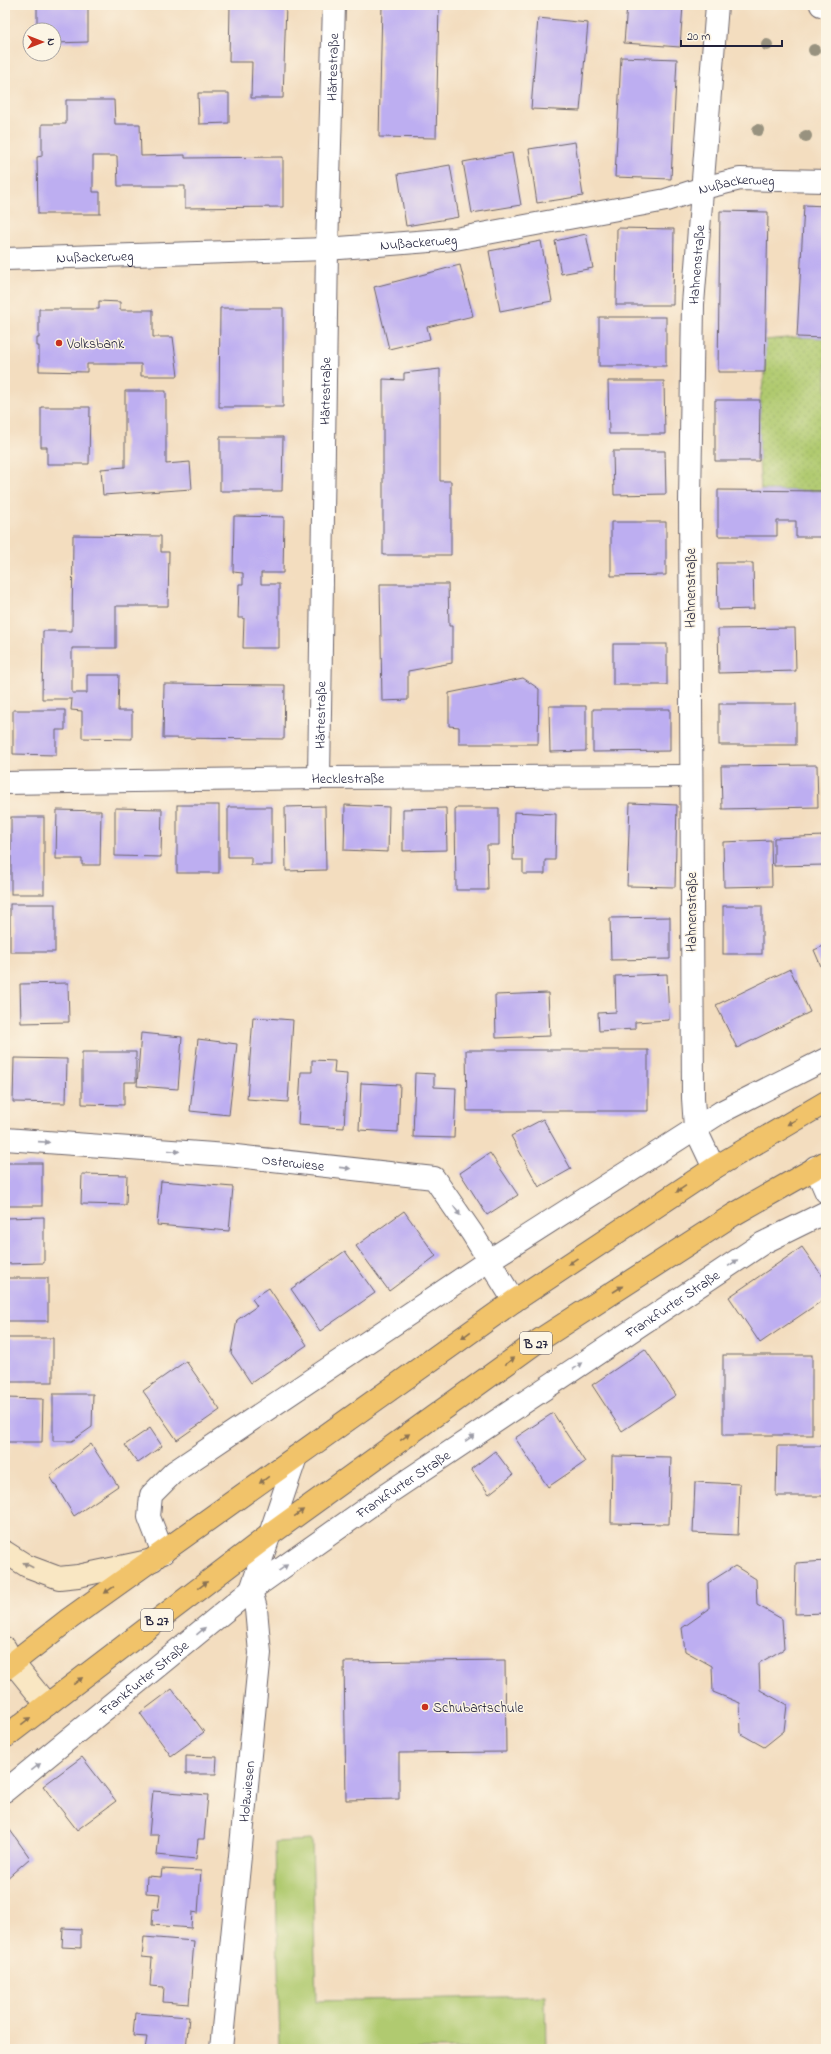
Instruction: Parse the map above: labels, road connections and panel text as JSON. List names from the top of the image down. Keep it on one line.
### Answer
{"streets":{"main road":["B 27"],"street":["Härtestraße","Nußackerweg","Hahnenstraße","Hecklestraße","Osterwiese","Frankfurter Straße","Holzwiesen"]},"crossings":[["Härtestraße","Nußackerweg"],["Härtestraße","Hecklestraße"],["Nußackerweg","Hahnenstraße"],["Hahnenstraße","Hecklestraße"],["Frankfurter Straße","Holzwiesen"]],"one_way":["Osterwiese"],"places":["Volksbank","Schubartschule"],"scale_bar":"20 m","north":"right"}
